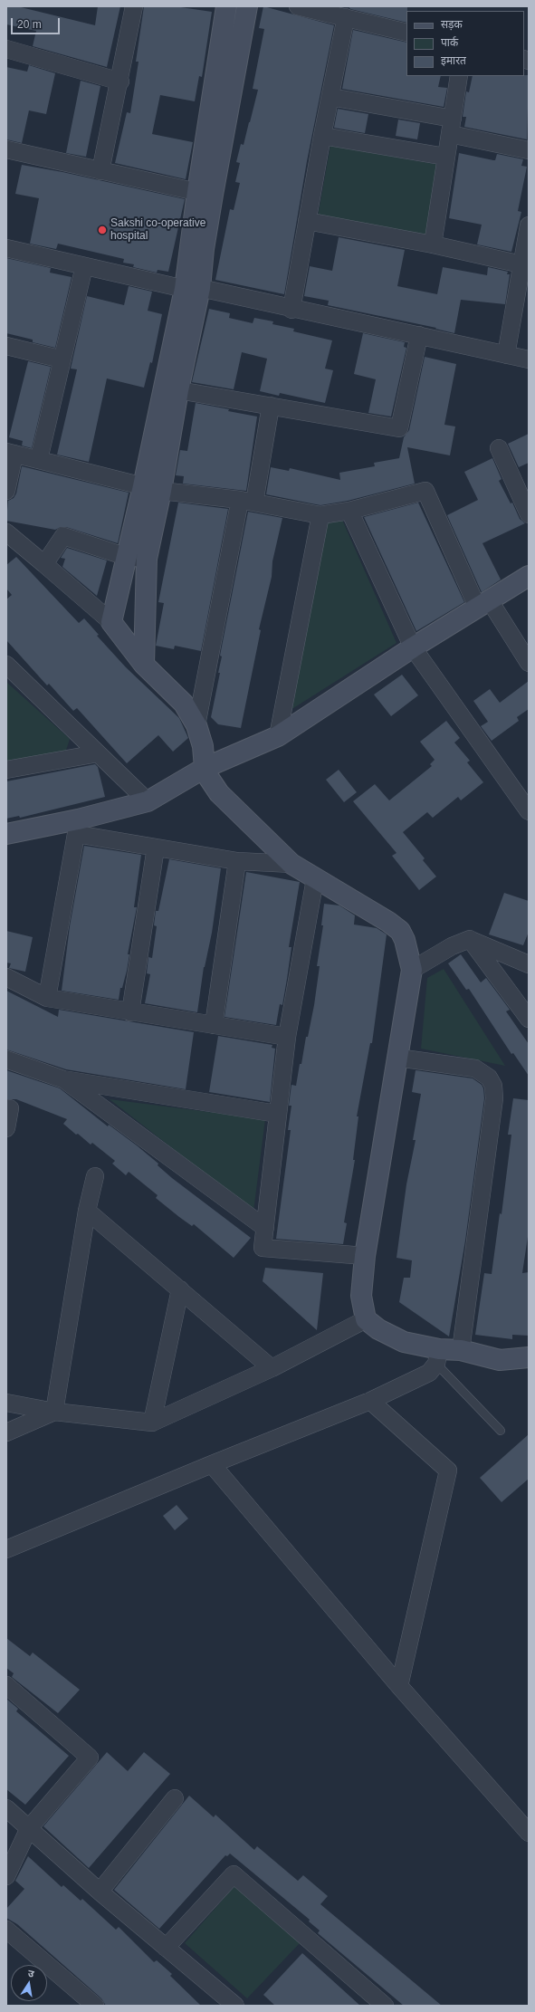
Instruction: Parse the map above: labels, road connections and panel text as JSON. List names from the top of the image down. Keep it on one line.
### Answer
{"places":["Sakshi co-operative hospital"],"legend":["सड़क","पार्क","इमारत"],"scale_bar":"20 m","north":"top"}
